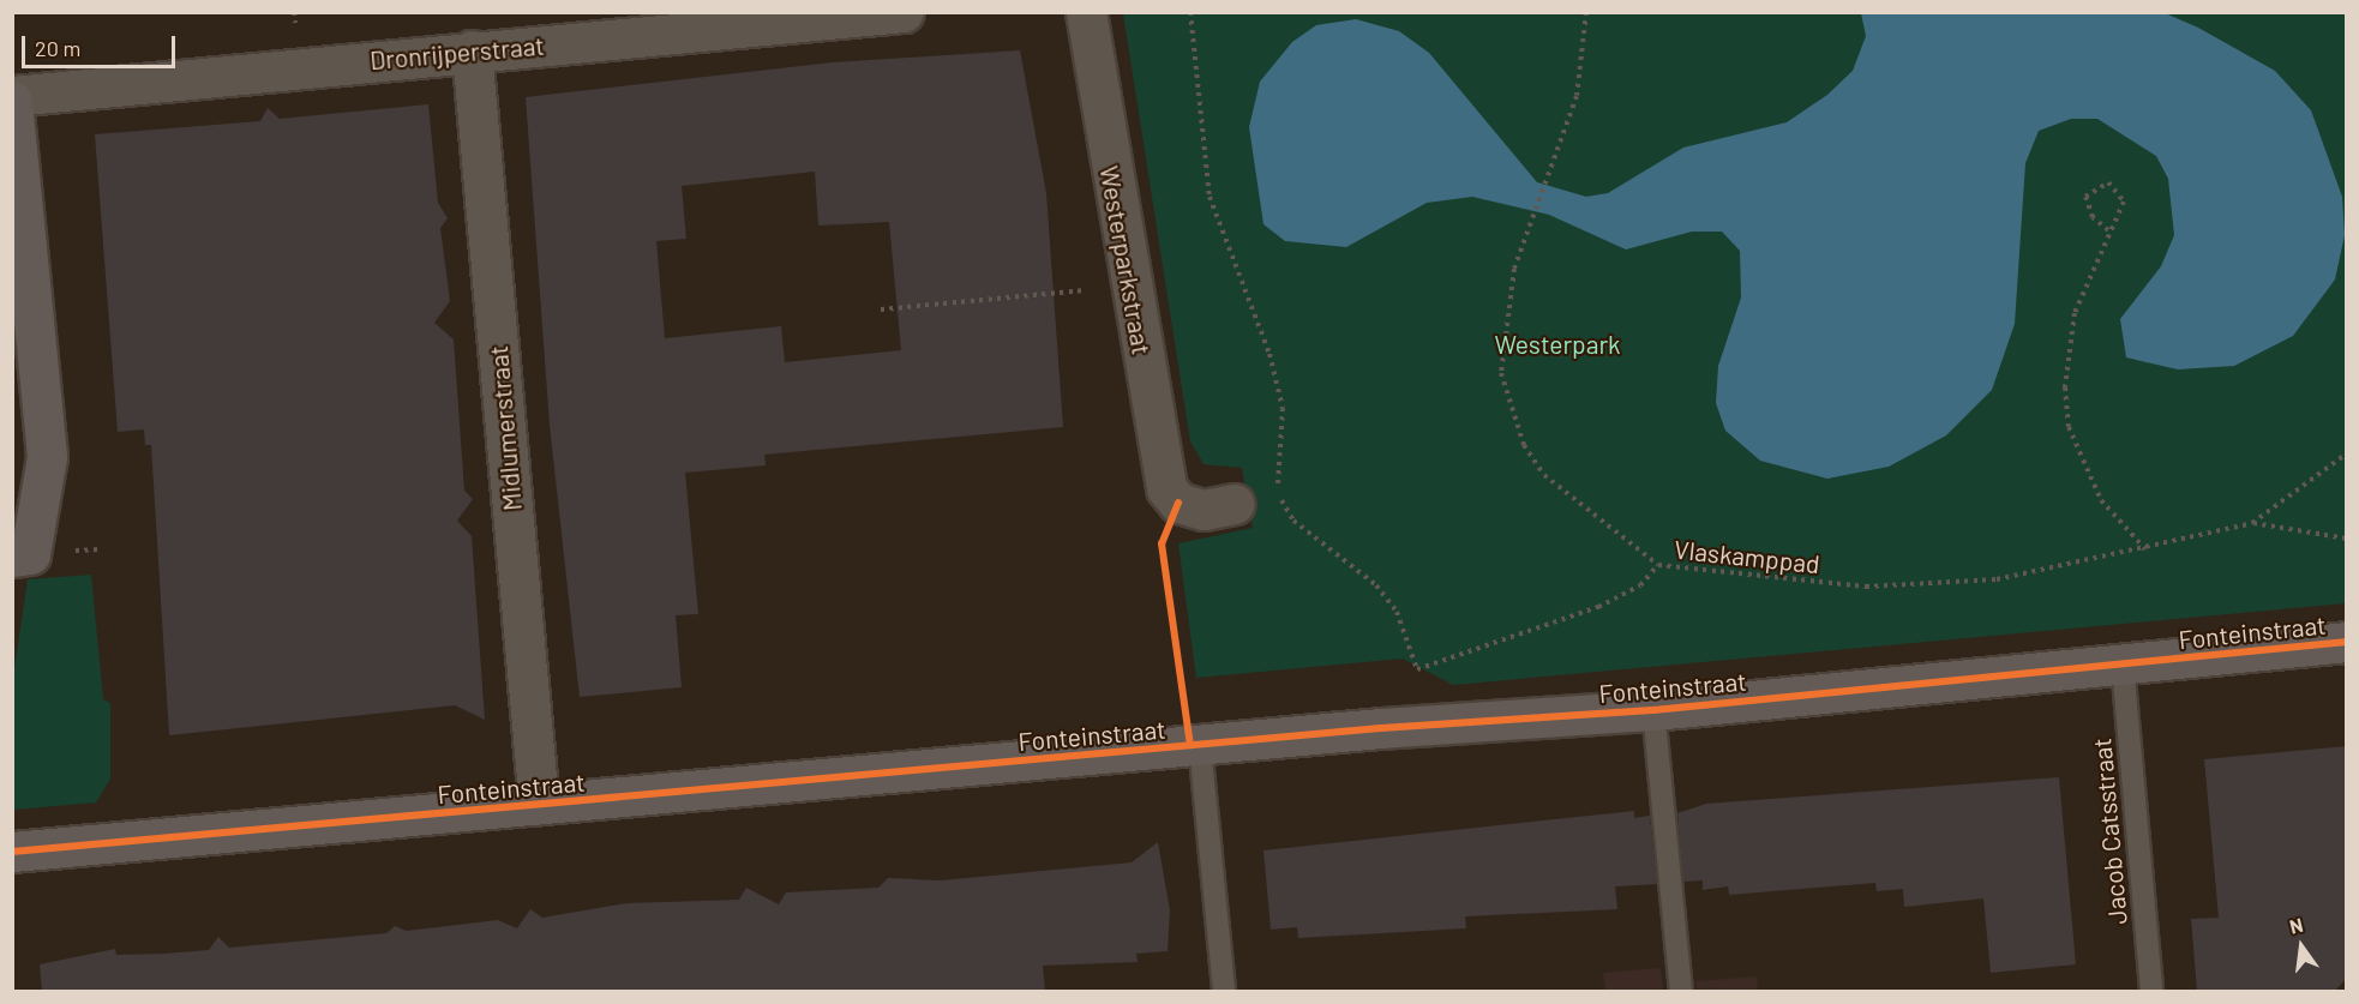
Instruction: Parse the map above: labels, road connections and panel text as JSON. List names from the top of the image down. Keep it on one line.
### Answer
{"streets":{"street":["Dronrijperstraat","Westerparkstraat","Midlumerstraat","Fonteinstraat"],"lane":["Jacob Catsstraat"],"path":["Vlaskamppad"]},"crossings":[["Dronrijperstraat","Midlumerstraat"],["Midlumerstraat","Fonteinstraat"],["Fonteinstraat","Jacob Catsstraat"]],"parks":["Westerpark"],"scale_bar":"20 m","north":"top"}
